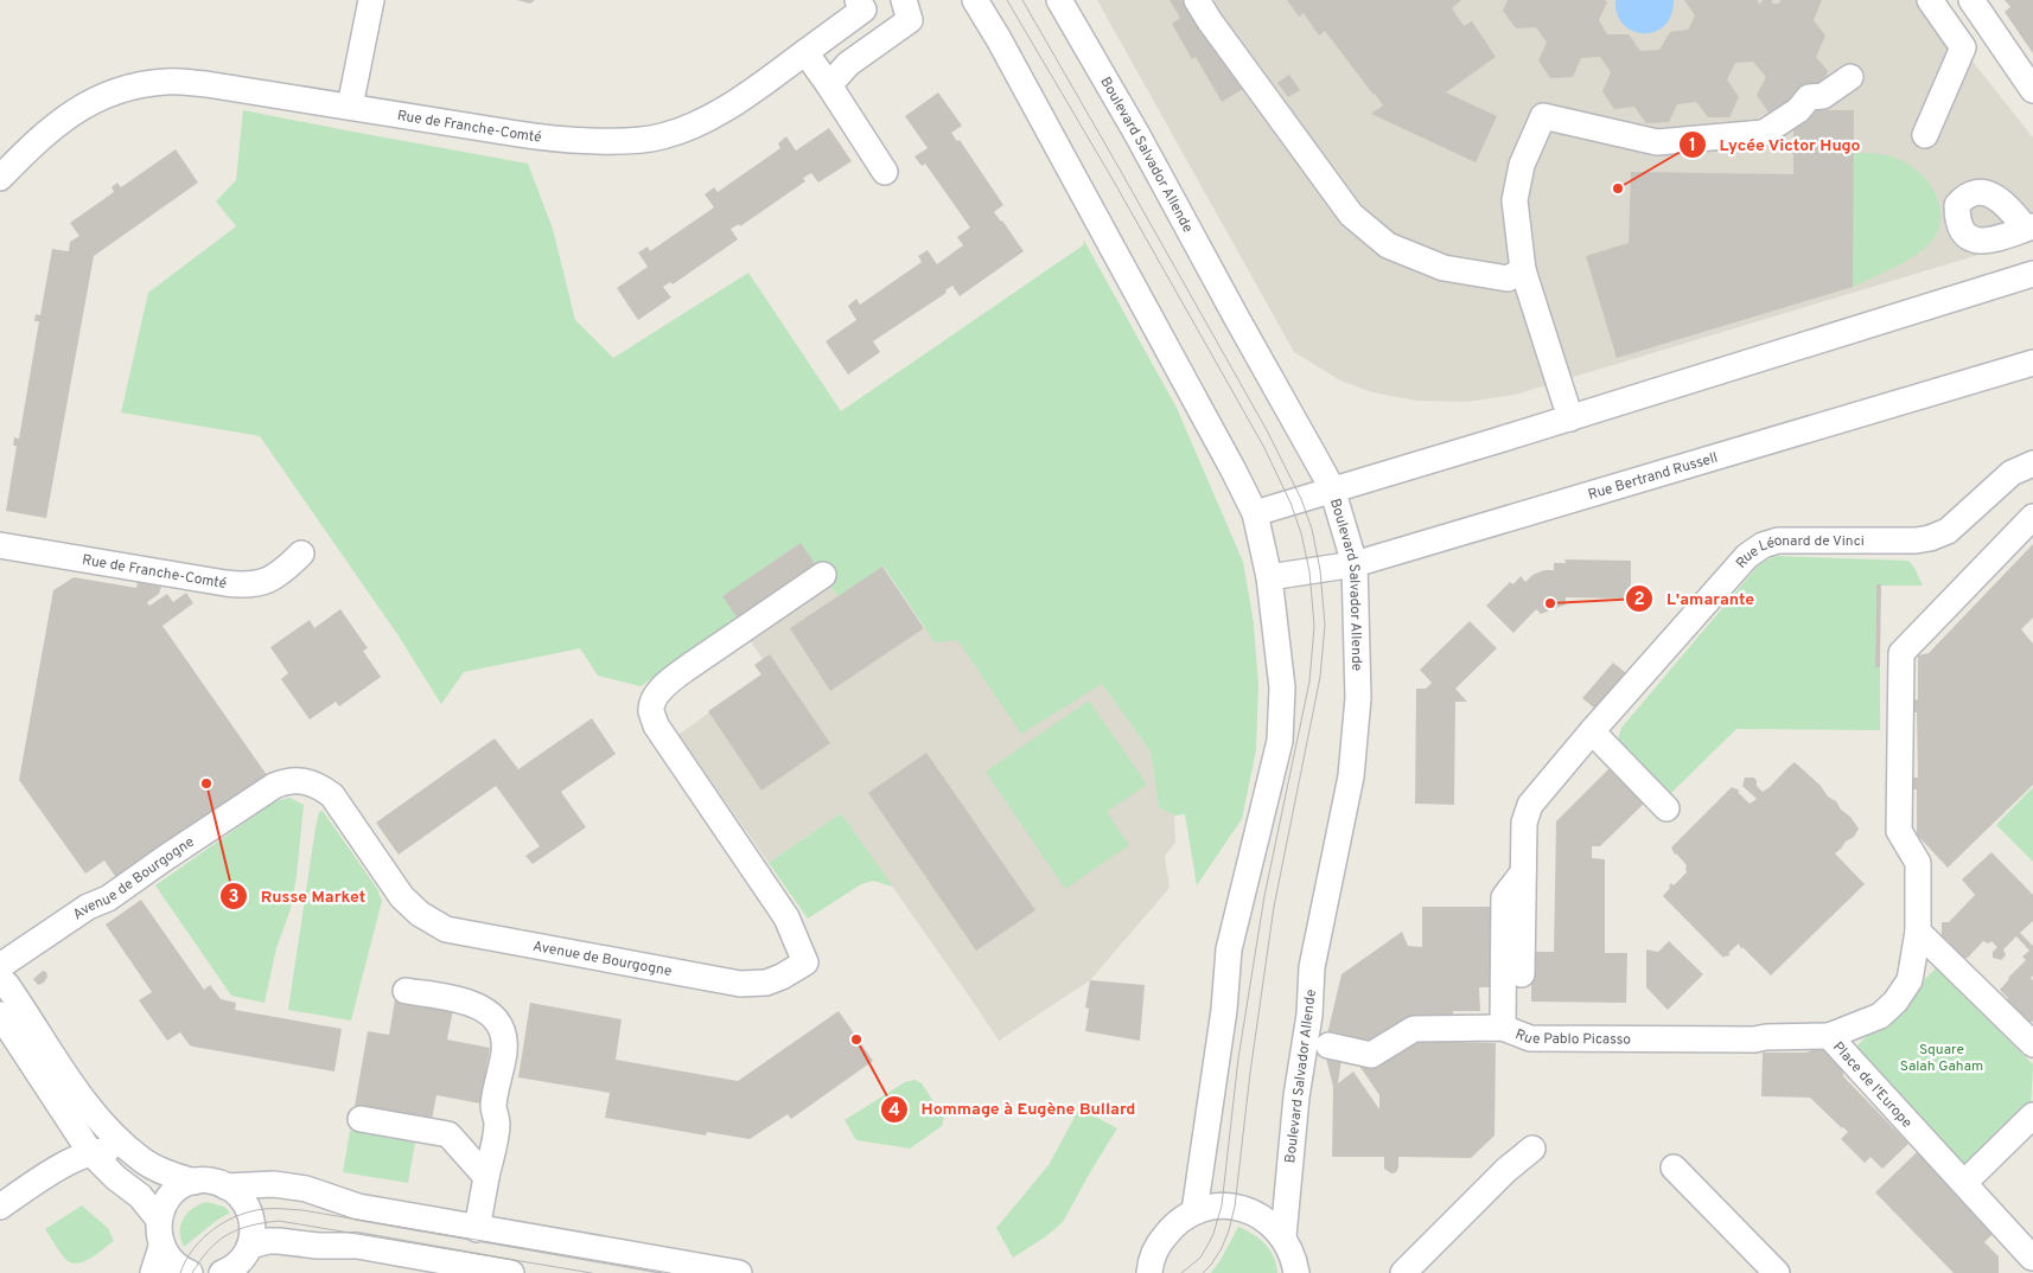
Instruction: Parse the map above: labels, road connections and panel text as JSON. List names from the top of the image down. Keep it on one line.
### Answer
{"streets":{"street":["Rue de Franche-Comté","Boulevard Salvador Allende","Rue Bertrand Russell","Rue Léonard de Vinci","Avenue de Bourgogne","Rue Pablo Picasso","Place de l'Europe"]},"crossings":[["Boulevard Salvador Allende","Rue Bertrand Russell"],["Rue Pablo Picasso","Place de l'Europe"]],"parks":["Square Salah Gaham"],"places":["Lycée Victor Hugo","L'amarante","Russe Market","Hommage à Eugène Bullard"]}
